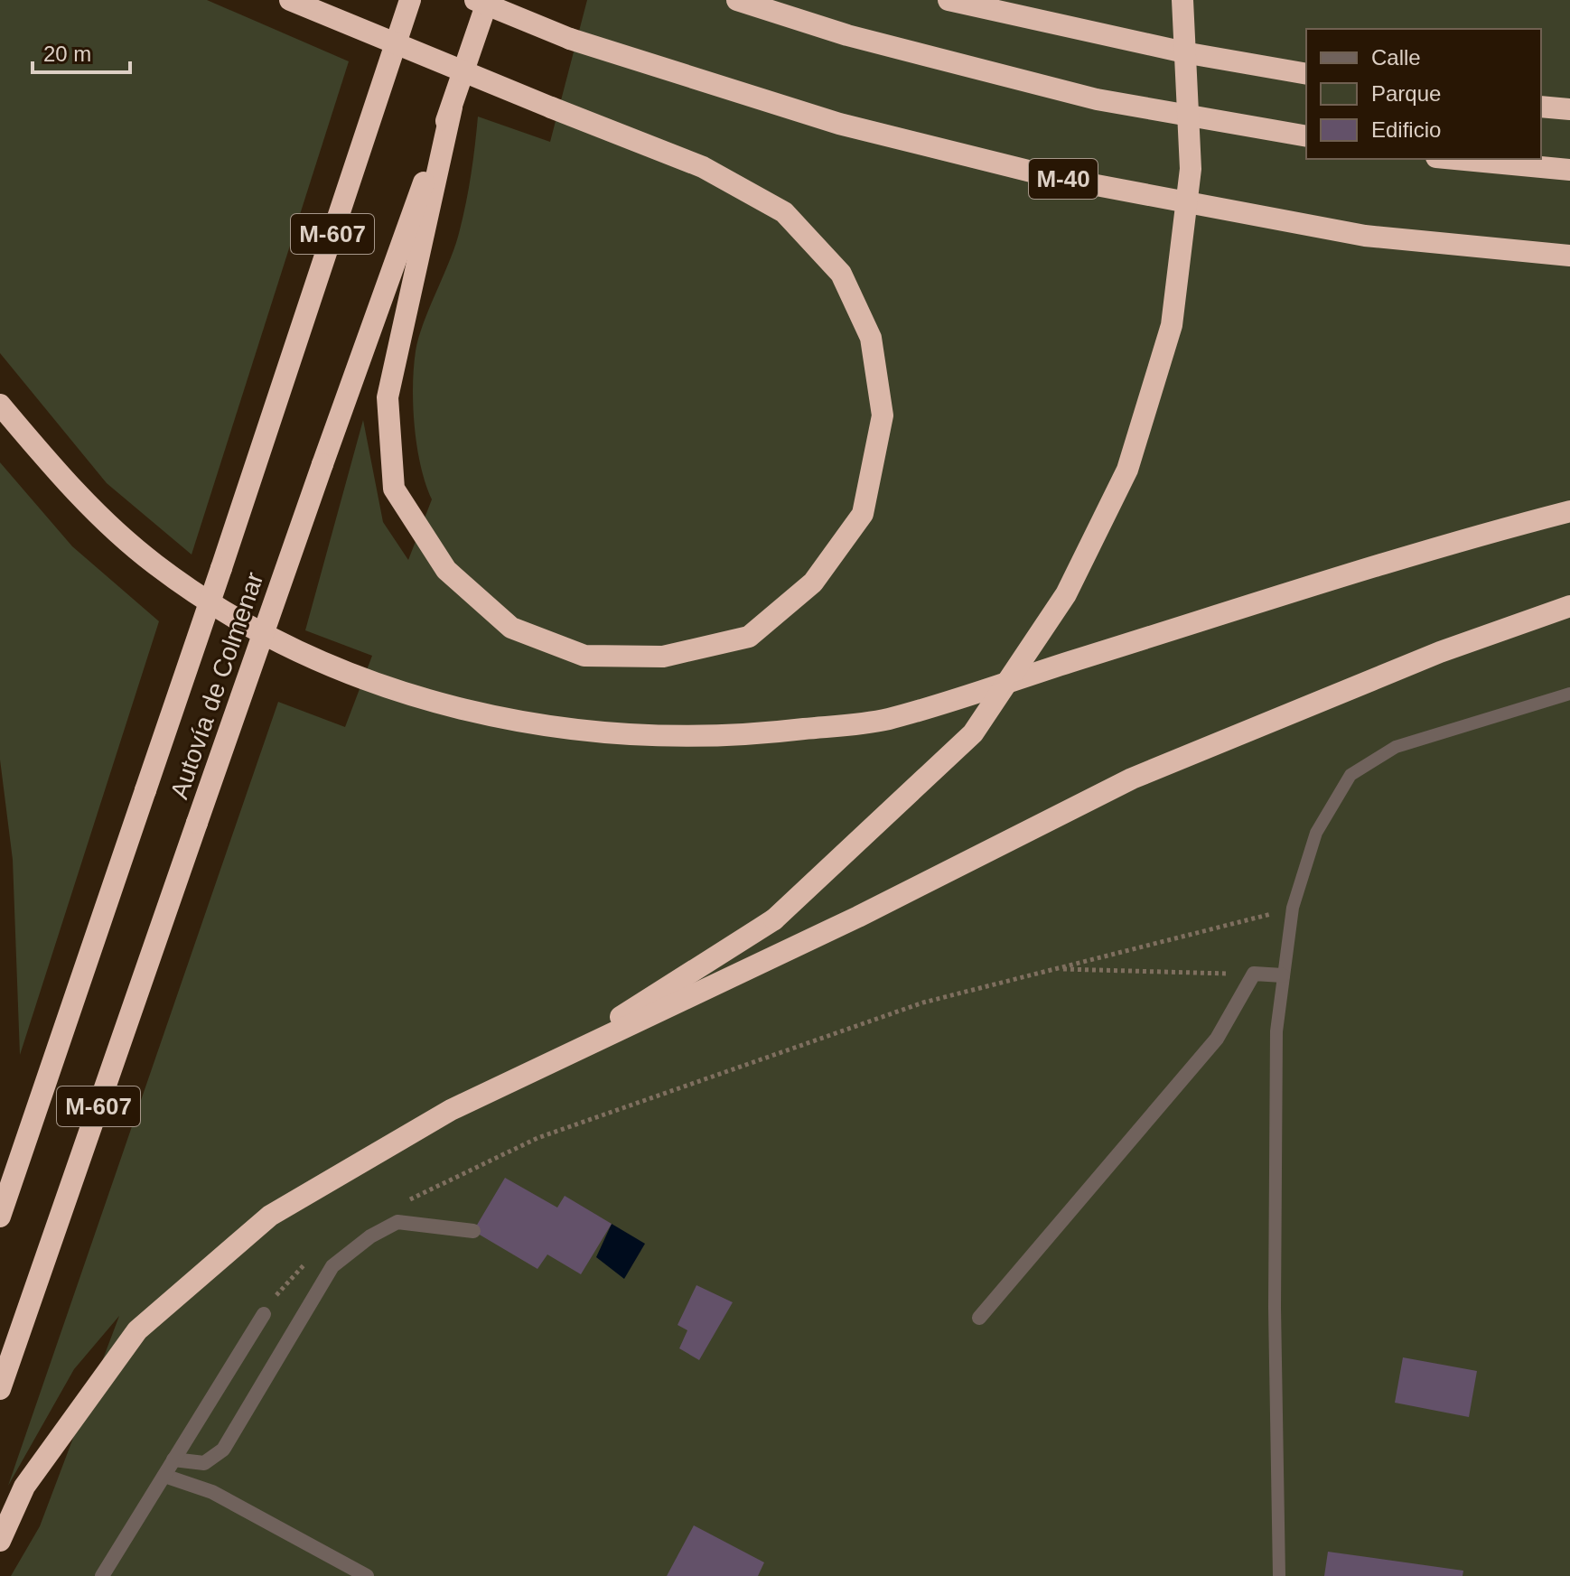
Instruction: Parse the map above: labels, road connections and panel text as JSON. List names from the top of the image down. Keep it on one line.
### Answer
{"streets":{"highway":["M-40","M-607","Autovía de Colmenar"]},"legend":["Calle","Parque","Edificio"],"scale_bar":"20 m"}
